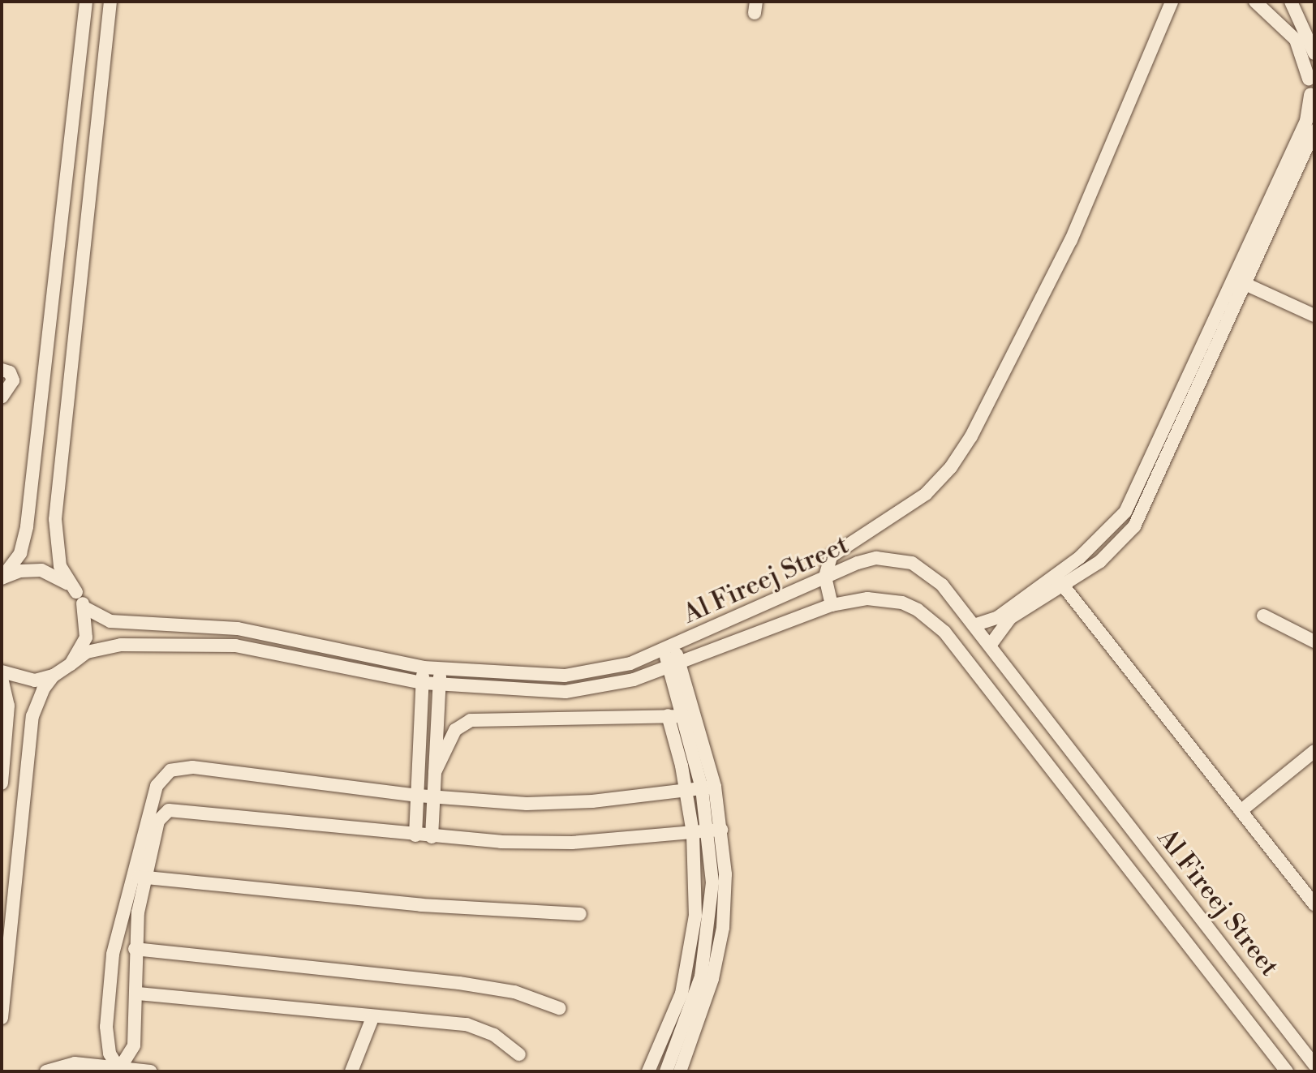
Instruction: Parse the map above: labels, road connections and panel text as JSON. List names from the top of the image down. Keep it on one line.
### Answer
{"streets":{"street":["Al Fireej Street"]}}
